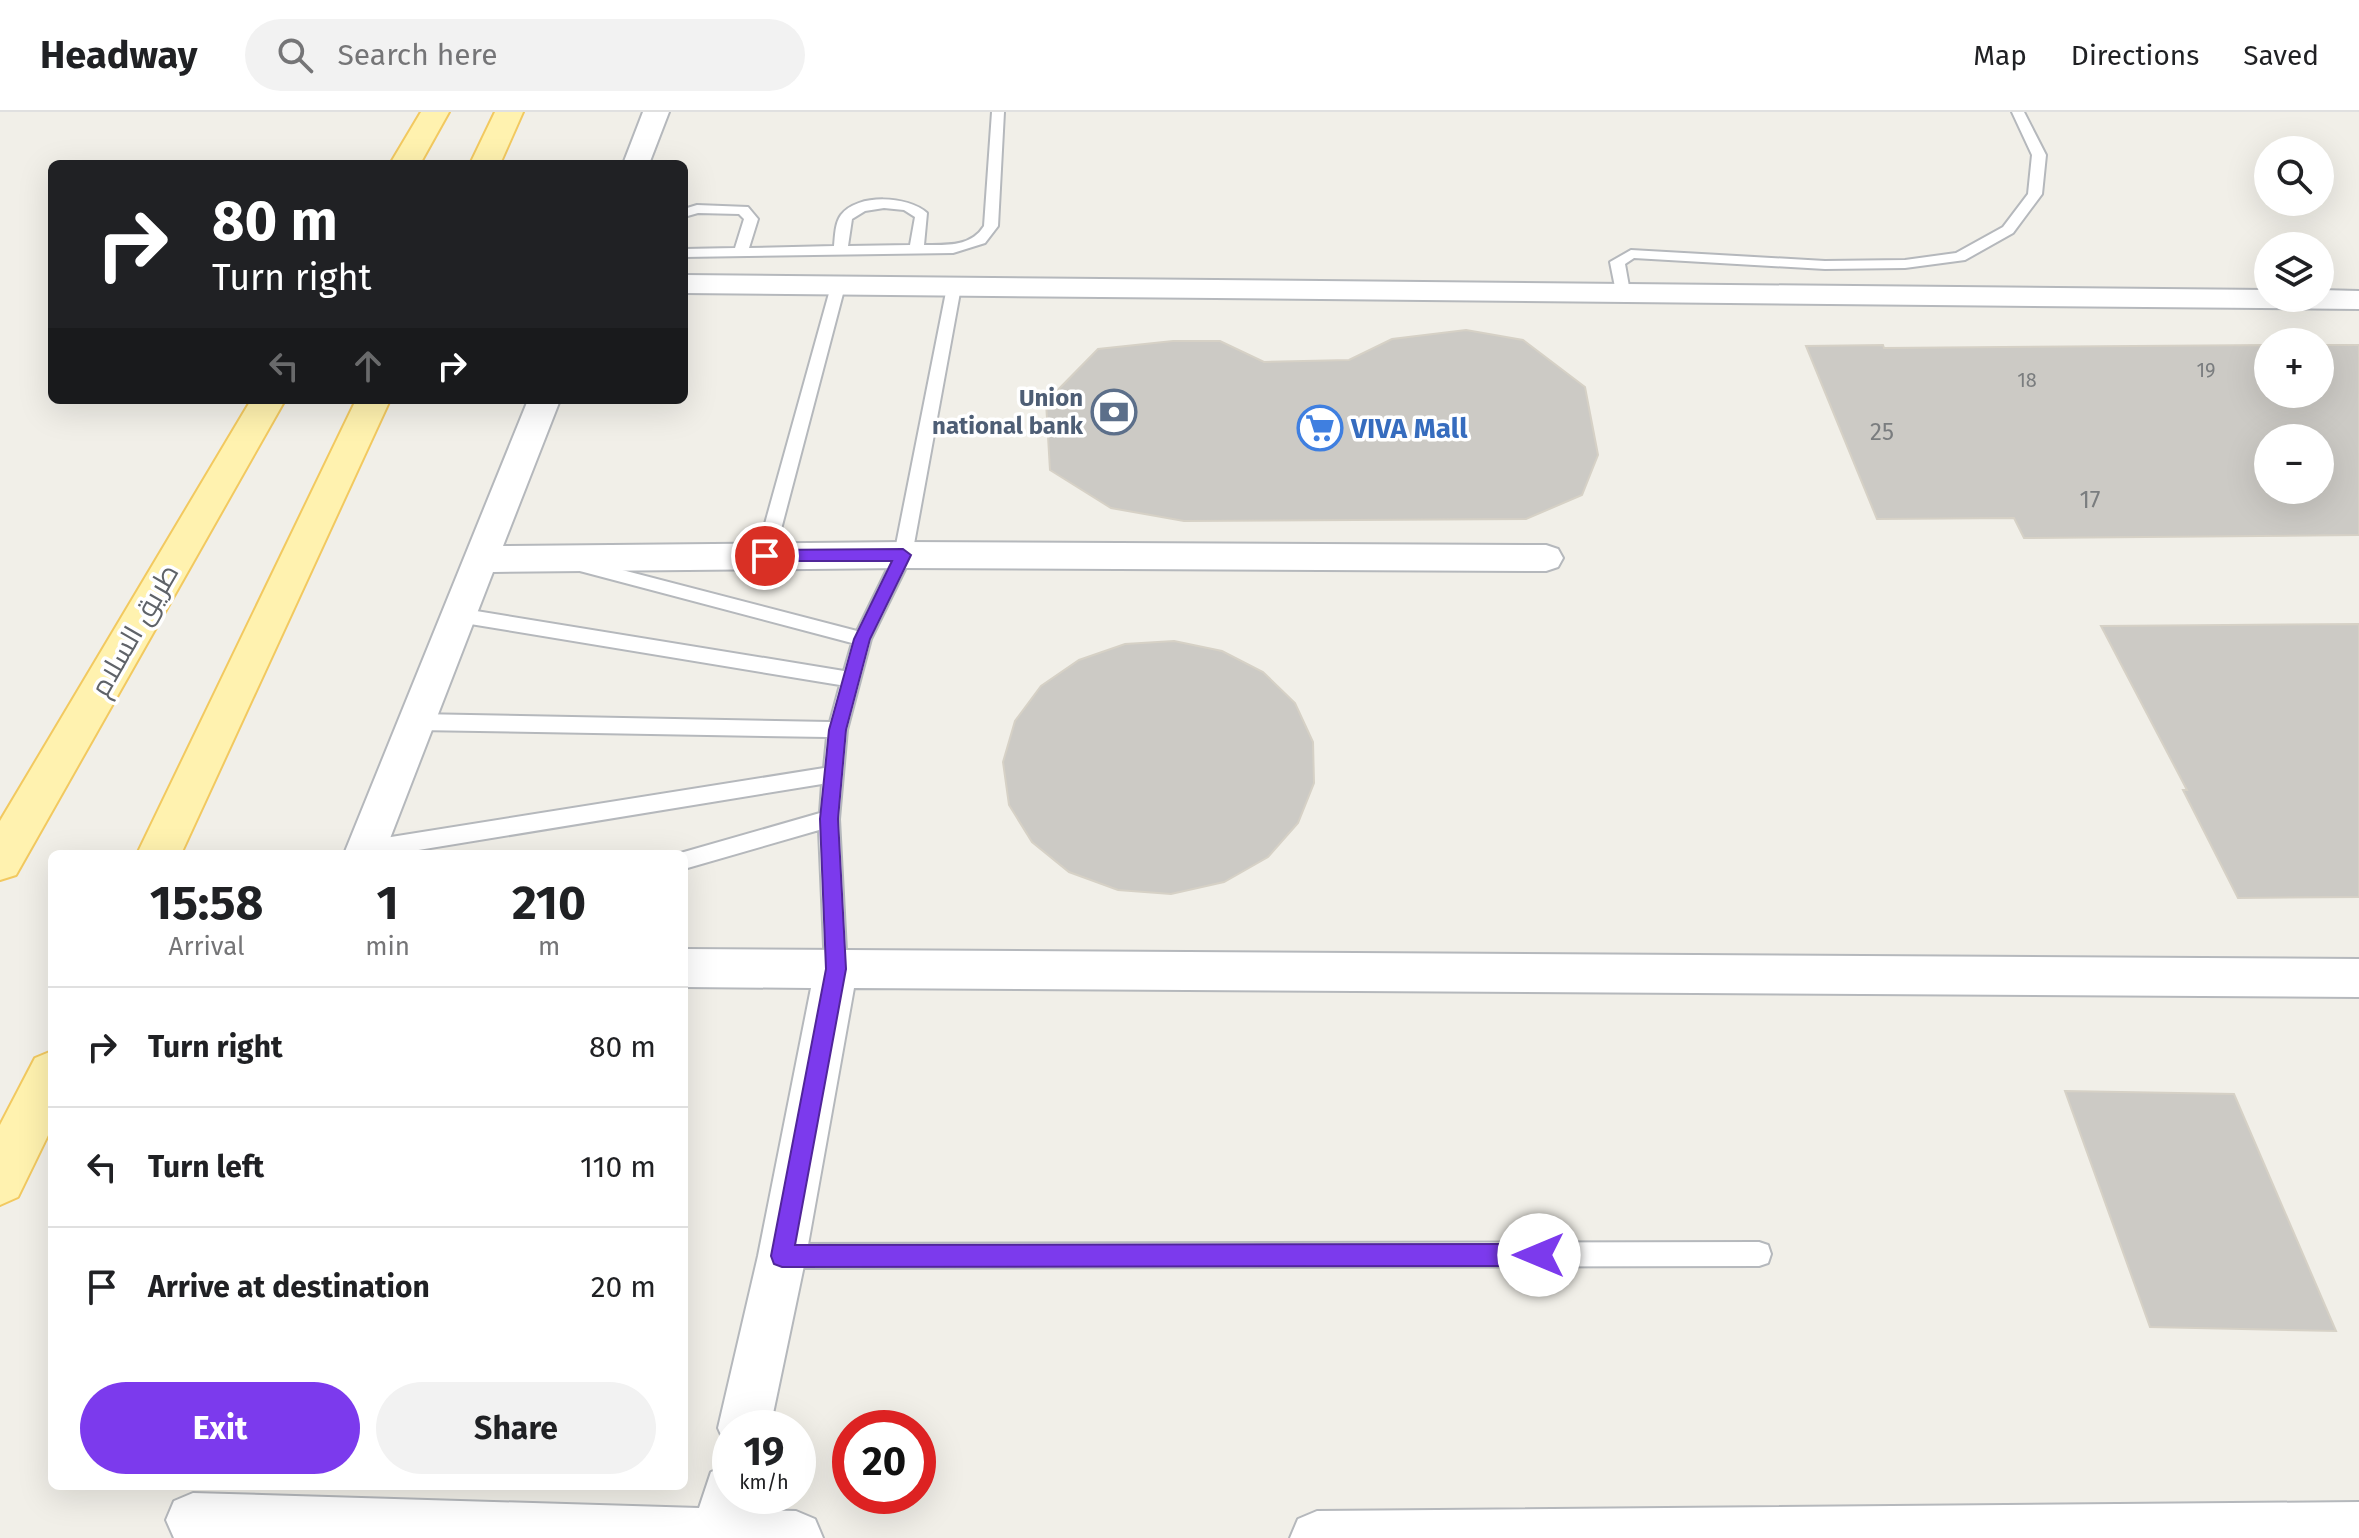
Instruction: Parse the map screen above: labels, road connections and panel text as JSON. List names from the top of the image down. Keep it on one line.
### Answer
{"streets":{"main road":["طريق السلام"]},"places":{"bank":["Union national bank"],"supermarket":["VIVA Mall"]},"house_numbers":["19","18","25","17"],"page":{"header":"Headway","search":"Search here","nav":["Map","Directions","Saved"],"map_buttons":["+","−"],"turn":["80 m","Turn right"],"eta":["15:58","Arrival","1","min","210","m"],"list":[{"name":"Turn right","value":"80 m"},{"name":"Turn left","value":"110 m"},{"name":"Arrive at destination","value":"20 m"}],"buttons":["Exit","Share"],"speed":"19 km/h","limit":"20"}}
